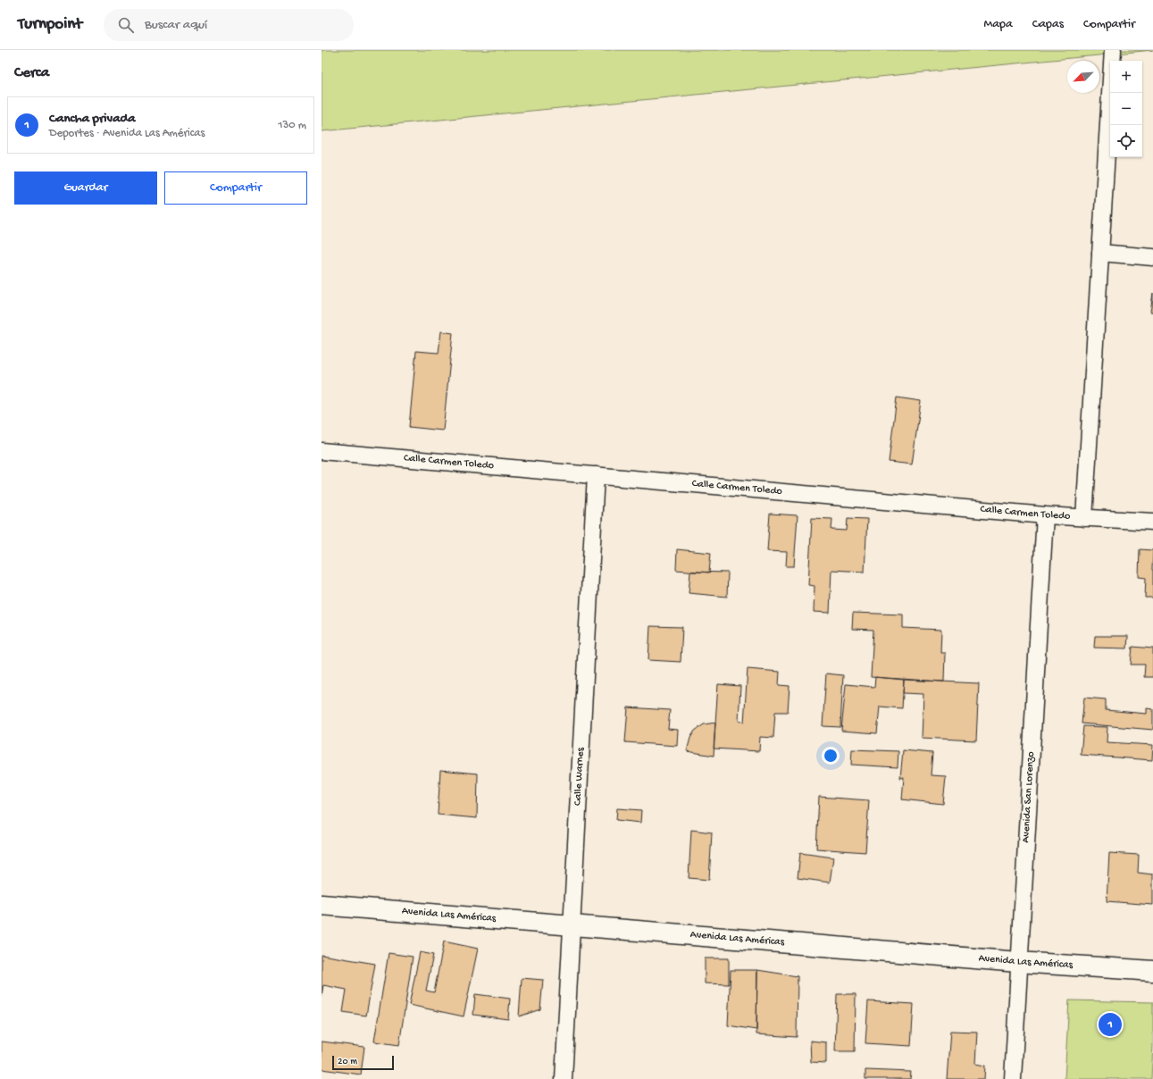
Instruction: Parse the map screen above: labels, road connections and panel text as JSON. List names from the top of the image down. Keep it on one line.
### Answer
{"streets":{"street":["Calle Carmen Toledo","Calle Warnes","Avenida San Lorenzo","Avenida Las Américas"]},"crossings":[["Calle Carmen Toledo","Calle Warnes"],["Calle Carmen Toledo","Avenida San Lorenzo"],["Calle Warnes","Avenida Las Américas"],["Avenida San Lorenzo","Avenida Las Américas"]],"scale_bar":"20 m","north":"bottom left","page":{"header":"Turnpoint","search":"Buscar aquí","nav":["Mapa","Capas","Compartir"],"heading":"Cerca","map_buttons":["+","−"],"list":[{"mark":"1","name":"Cancha privada","note":"Deportes · Avenida Las Américas","value":"130 m"}],"buttons":["Guardar","Compartir"],"pins":"1","scale":"20 m"}}
